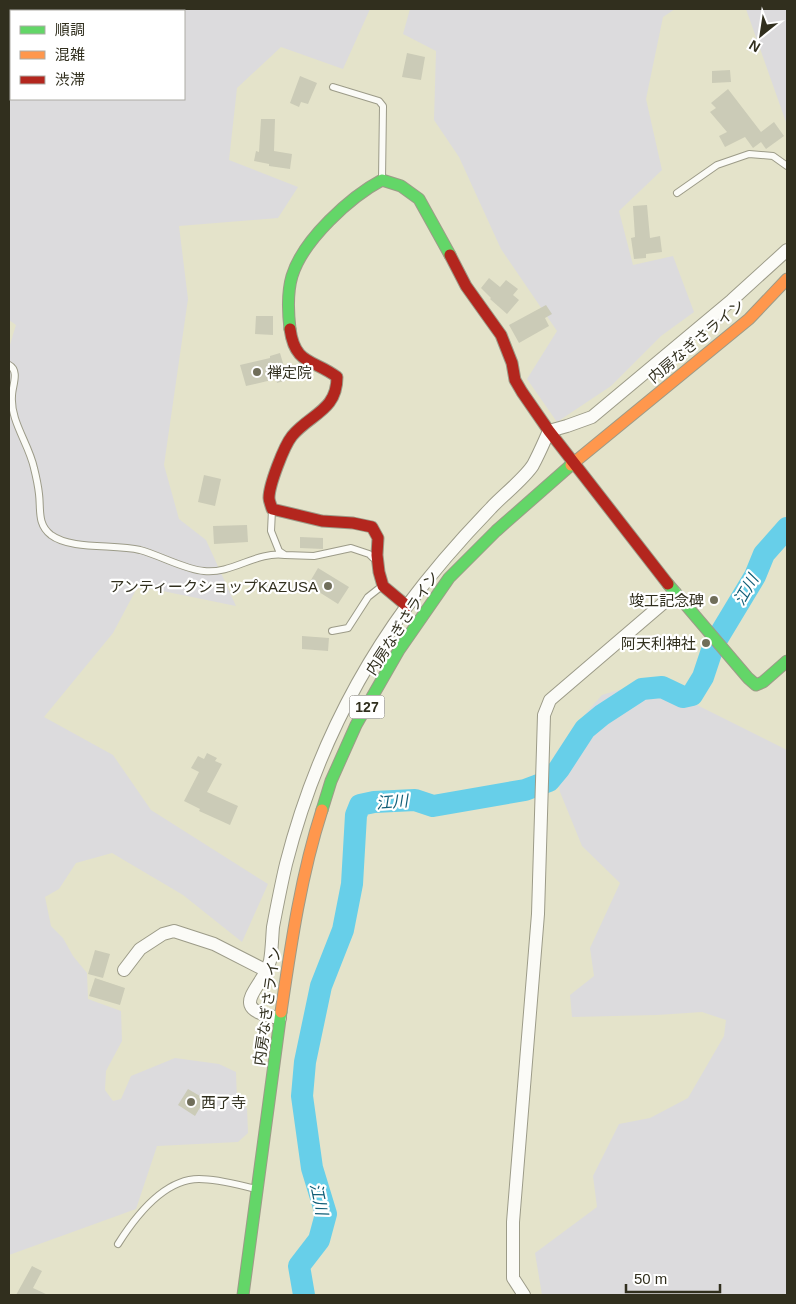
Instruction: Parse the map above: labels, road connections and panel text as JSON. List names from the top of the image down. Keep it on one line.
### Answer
{"streets":{"main road":["内房なぎさライン","127"]},"water":["江川"],"places":["禅定院","アンティークショップKAZUSA","竣工記念碑","阿天利神社","西了寺"],"legend":["順調","混雑","渋滞"],"scale_bar":"50 m","north":"bottom left"}
